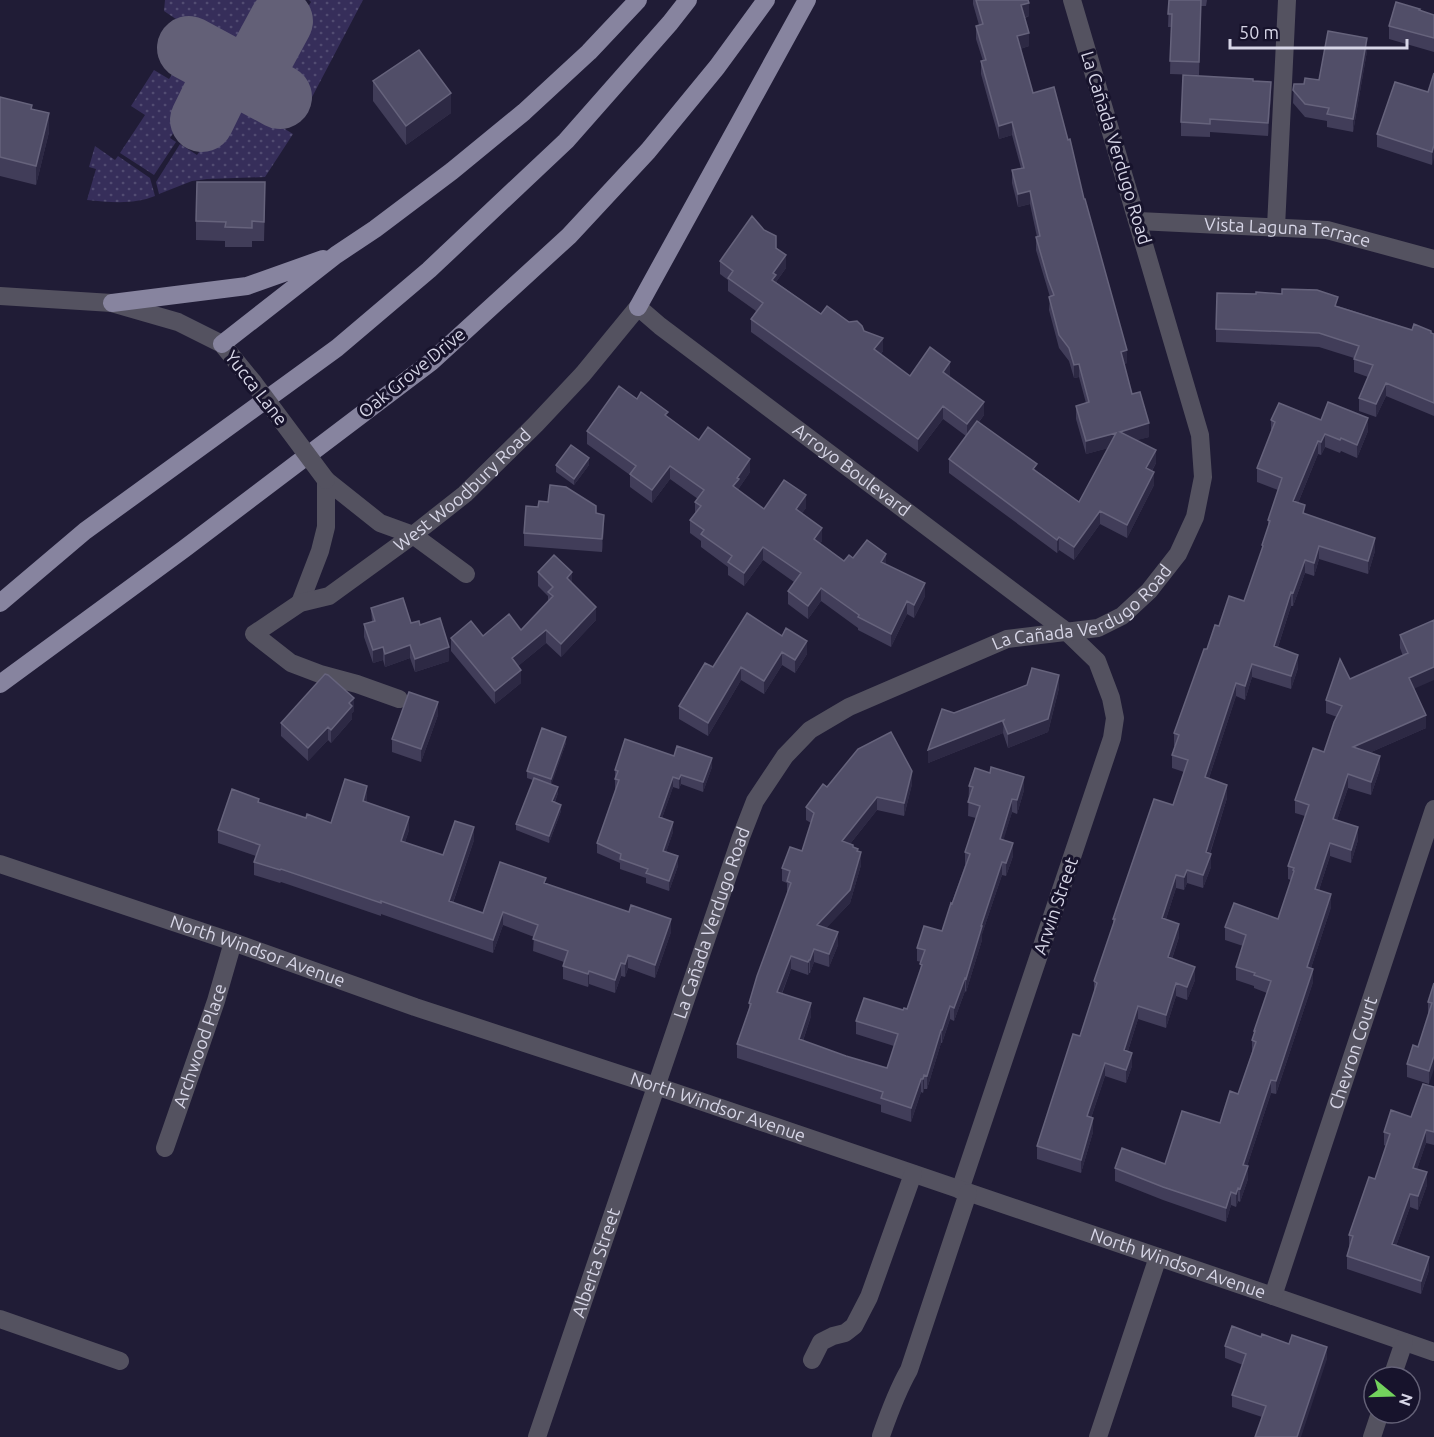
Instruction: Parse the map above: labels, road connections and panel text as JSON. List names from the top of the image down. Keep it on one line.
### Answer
{"streets":{"main road":["Oak Grove Drive"],"street":["La Cañada Verdugo Road","Vista Laguna Terrace","Yucca Lane","Arroyo Boulevard","West Woodbury Road","Arwin Street","North Windsor Avenue","Archwood Place","Chevron Court","Alberta Street"]},"crossings":[["La Cañada Verdugo Road","Vista Laguna Terrace"],["La Cañada Verdugo Road","Arroyo Boulevard"],["La Cañada Verdugo Road","Arwin Street"],["La Cañada Verdugo Road","North Windsor Avenue"],["La Cañada Verdugo Road","Alberta Street"],["Yucca Lane","West Woodbury Road"],["Arroyo Boulevard","West Woodbury Road"],["Arroyo Boulevard","Arwin Street"],["Arwin Street","North Windsor Avenue"],["North Windsor Avenue","Archwood Place"],["North Windsor Avenue","Chevron Court"],["North Windsor Avenue","Alberta Street"]],"scale_bar":"50 m","north":"right"}
